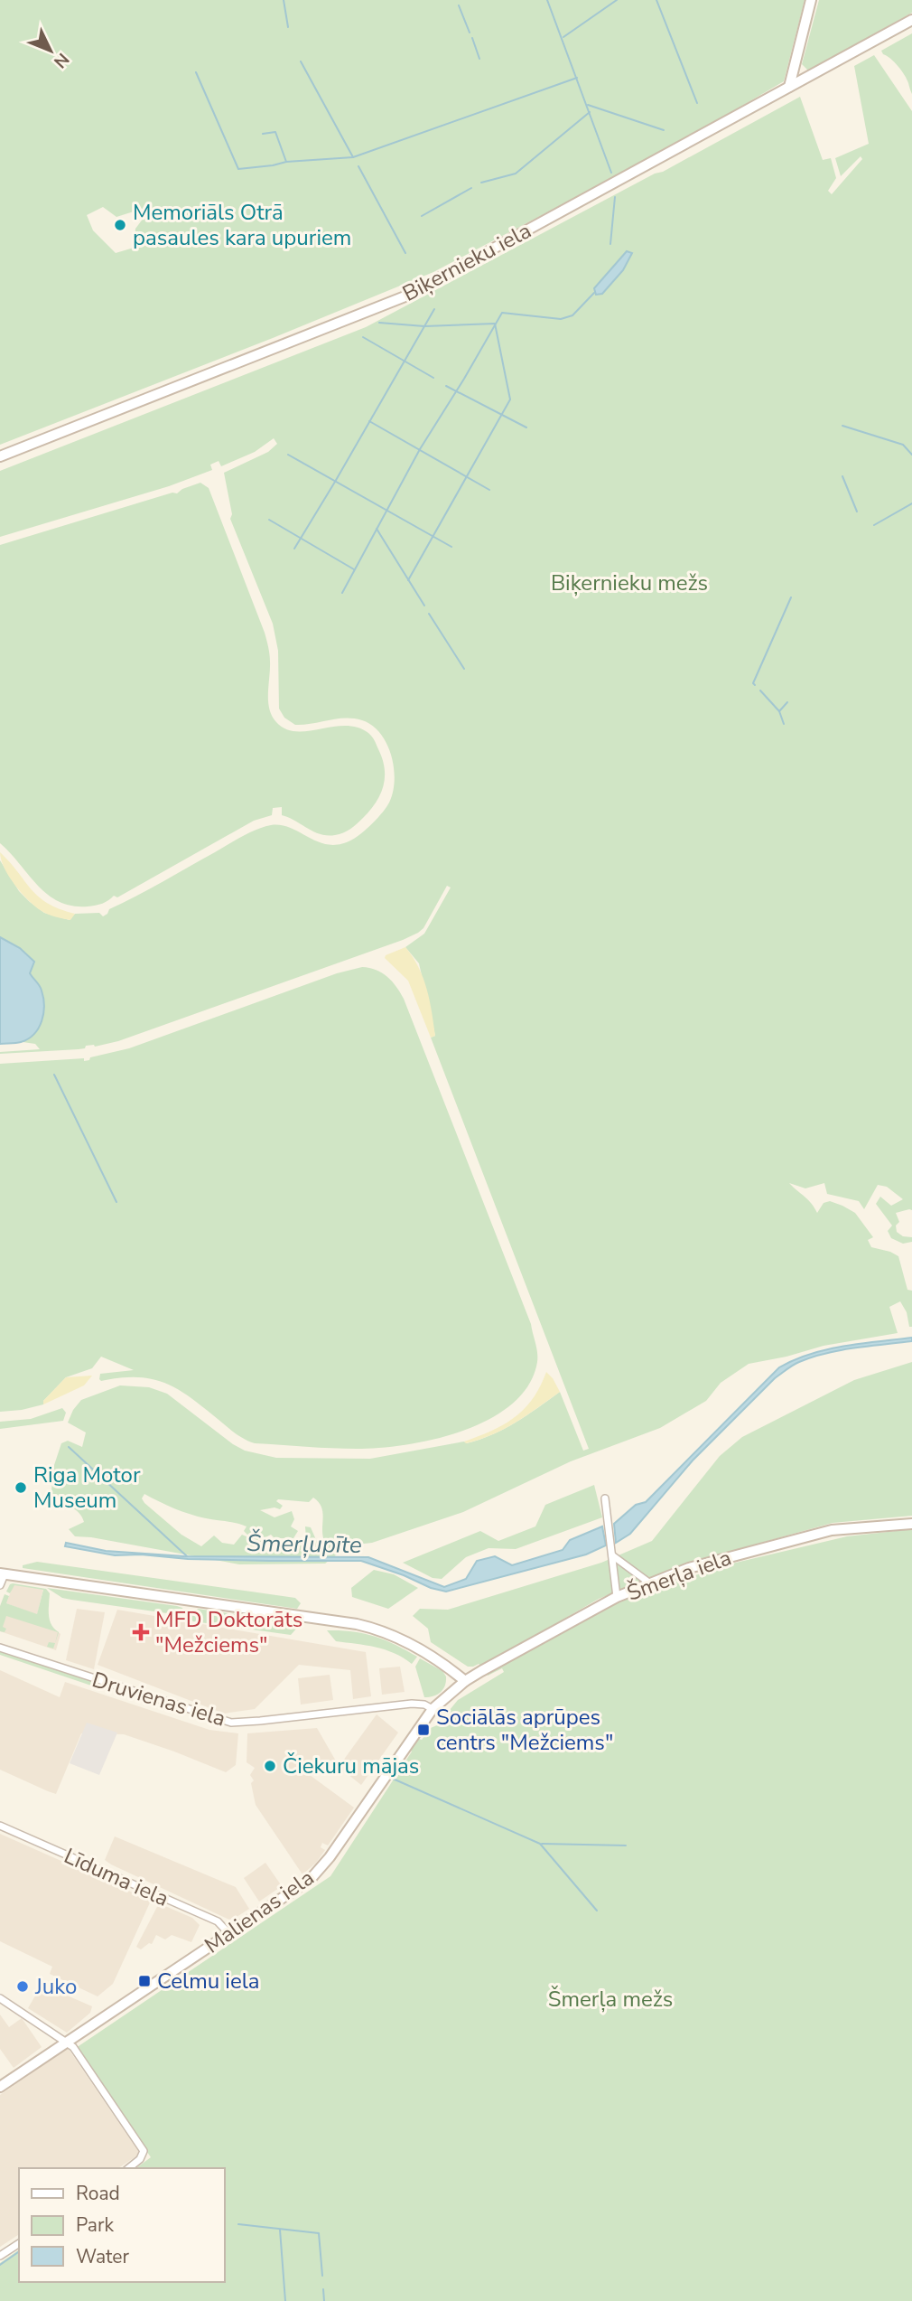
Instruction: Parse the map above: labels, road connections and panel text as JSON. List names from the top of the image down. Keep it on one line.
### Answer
{"streets":{"street":["Biķernieku iela","Šmerļa iela","Druvienas iela","Līduma iela","Malienas iela"]},"crossings":[["Šmerļa iela","Malienas iela"],["Druvienas iela","Malienas iela"],["Līduma iela","Malienas iela"]],"water":["Šmerļupīte"],"parks":["Biķernieku mežs","Šmerļa mežs"],"places":{"other":["Memoriāls Otrā pasaules kara upuriem","Riga Motor Museum","Čiekuru mājas","Juko"],"health":["MFD Doktorāts \"Mežciems\""],"transit":["Sociālās aprūpes centrs \"Mežciems\"","Celmu iela"]},"legend":["Road","Park","Water"],"north":"bottom right"}
